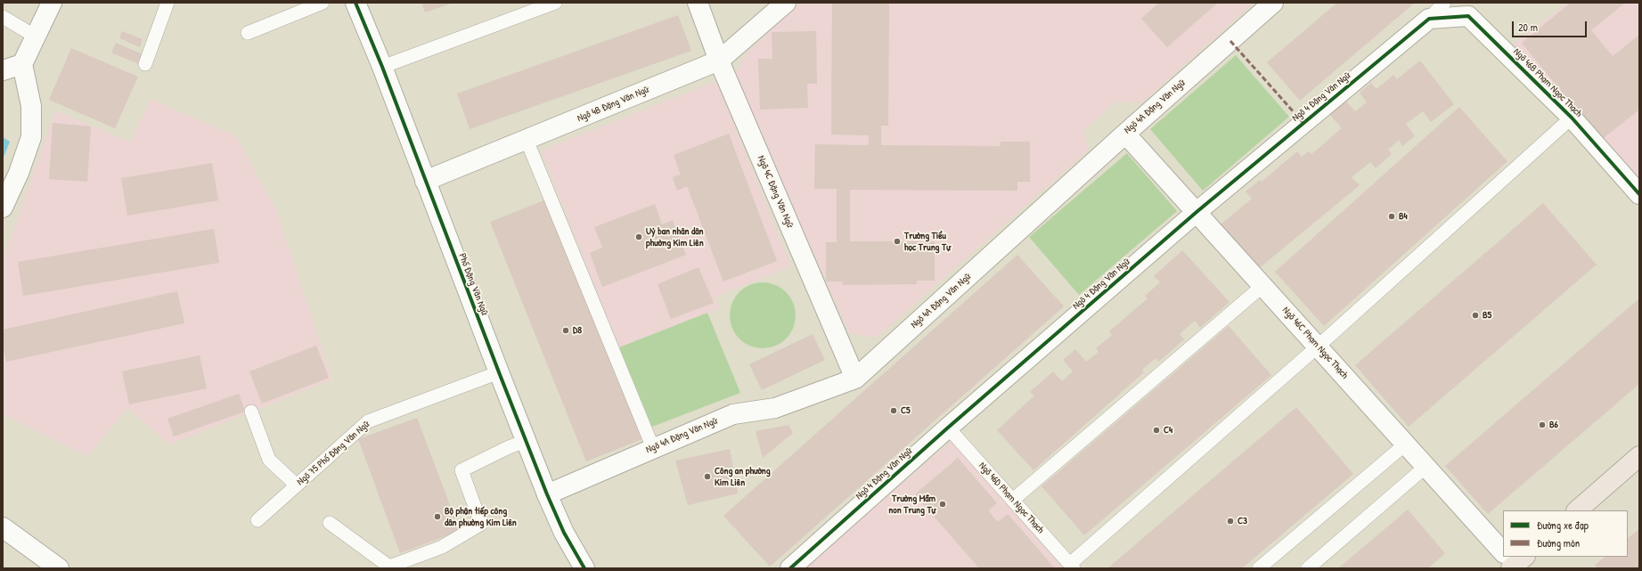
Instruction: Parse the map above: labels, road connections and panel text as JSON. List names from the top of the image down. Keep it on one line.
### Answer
{"streets":{"street":["Ngõ 46B Phạm Ngọc Thạch","Ngõ 4 Đặng Văn Ngữ","Ngõ 4B Đặng Văn Ngữ","Ngõ 4A Đặng Văn Ngữ","Ngõ 4C Đặng Văn Ngữ","Phố Đặng Văn Ngữ","Ngõ 46C Phạm Ngọc Thạch"],"lane":["Ngõ 75 Phố Đặng Văn Ngữ","Ngõ 46D Phạm Ngọc Thạch"]},"crossings":[["Ngõ 46B Phạm Ngọc Thạch","Ngõ 4 Đặng Văn Ngữ"],["Ngõ 4 Đặng Văn Ngữ","Ngõ 46C Phạm Ngọc Thạch"],["Ngõ 4 Đặng Văn Ngữ","Ngõ 46D Phạm Ngọc Thạch"],["Ngõ 4B Đặng Văn Ngữ","Ngõ 4C Đặng Văn Ngữ"],["Ngõ 4B Đặng Văn Ngữ","Phố Đặng Văn Ngữ"],["Ngõ 4A Đặng Văn Ngữ","Ngõ 4C Đặng Văn Ngữ"],["Ngõ 4A Đặng Văn Ngữ","Phố Đặng Văn Ngữ"],["Ngõ 4A Đặng Văn Ngữ","Ngõ 46C Phạm Ngọc Thạch"],["Phố Đặng Văn Ngữ","Ngõ 75 Phố Đặng Văn Ngữ"]],"places":["B4","Uỷ ban nhân dân phường Kim Liên","Trường Tiểu học Trung Tự","B5","D8","C5","B6","C4","Công an phường Kim Liên","Trường Mầm non Trung Tự","Bộ phận tiếp công dân phường Kim Liên","C3"],"legend":["Đường xe đạp","Đường mòn"],"scale_bar":"20 m"}
